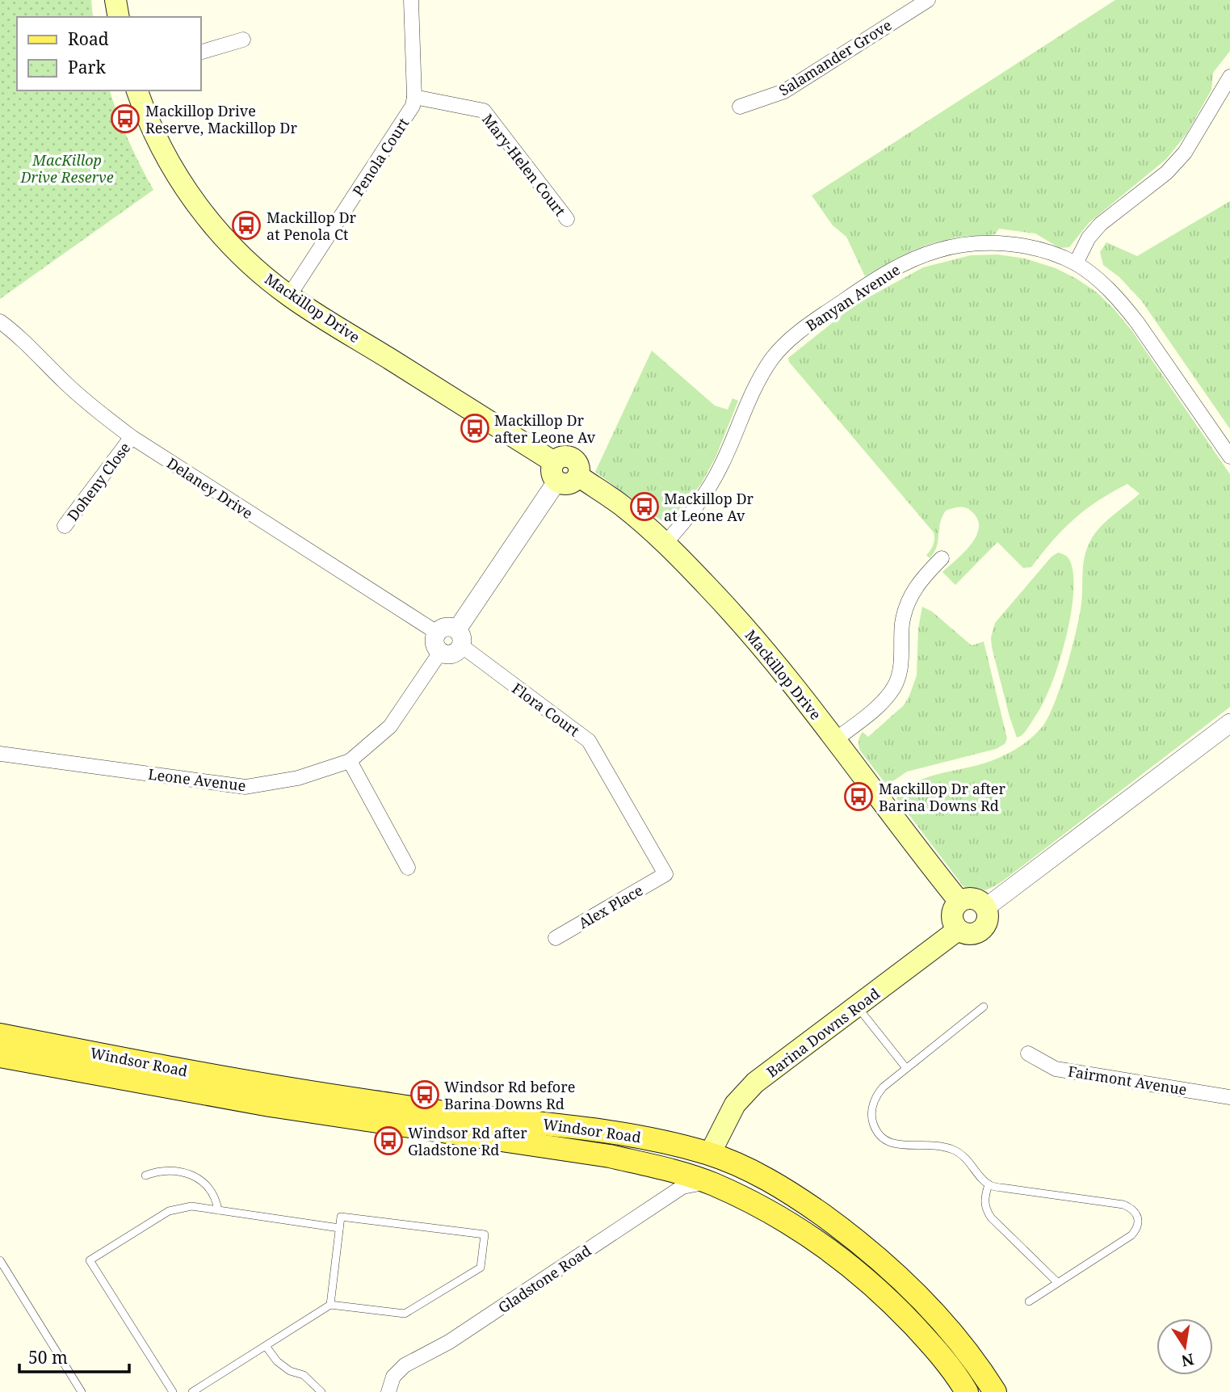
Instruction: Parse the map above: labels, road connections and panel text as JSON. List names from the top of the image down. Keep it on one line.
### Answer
{"streets":{"main road":["Mackillop Drive","Barina Downs Road","Windsor Road"],"street":["Salamander Grove","Penola Court","Mary-Helen Court","Banyan Avenue","Doheny Close","Delaney Drive","Flora Court","Leone Avenue","Alex Place","Fairmont Avenue","Gladstone Road"]},"crossings":[["Penola Court","Mary-Helen Court"],["Penola Court","Mackillop Drive"],["Banyan Avenue","Mackillop Drive"],["Mackillop Drive","Barina Downs Road"],["Doheny Close","Delaney Drive"],["Delaney Drive","Flora Court"],["Delaney Drive","Leone Avenue"],["Flora Court","Leone Avenue"],["Flora Court","Alex Place"],["Barina Downs Road","Windsor Road"],["Windsor Road","Gladstone Road"]],"parks":["MacKillop Drive Reserve"],"places":{"bus stop":["Mackillop Drive Reserve, Mackillop Dr","Mackillop Dr at Penola Ct","Mackillop Dr after Leone Av","Mackillop Dr at Leone Av","Mackillop Dr after Barina Downs Rd","Windsor Rd before Barina Downs Rd","Windsor Rd after Gladstone Rd"]},"legend":["Road","Park"],"scale_bar":"50 m","north":"bottom"}
